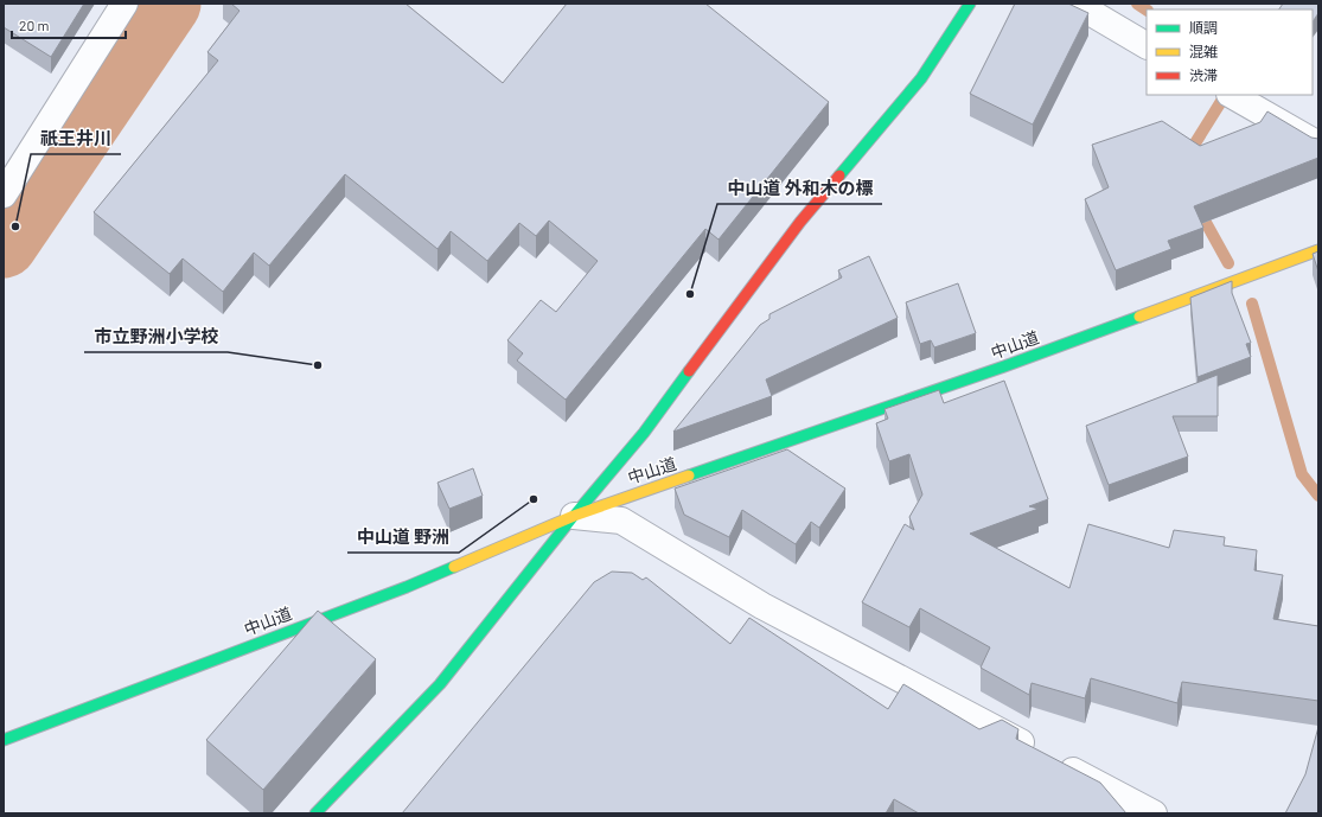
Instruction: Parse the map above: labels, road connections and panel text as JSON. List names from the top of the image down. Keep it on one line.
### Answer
{"streets":{"street":["中山道"]},"places":["祇王井川","中山道 外和木の標","市立野洲小学校","中山道 野洲"],"legend":["順調","混雑","渋滞"],"scale_bar":"20 m"}
